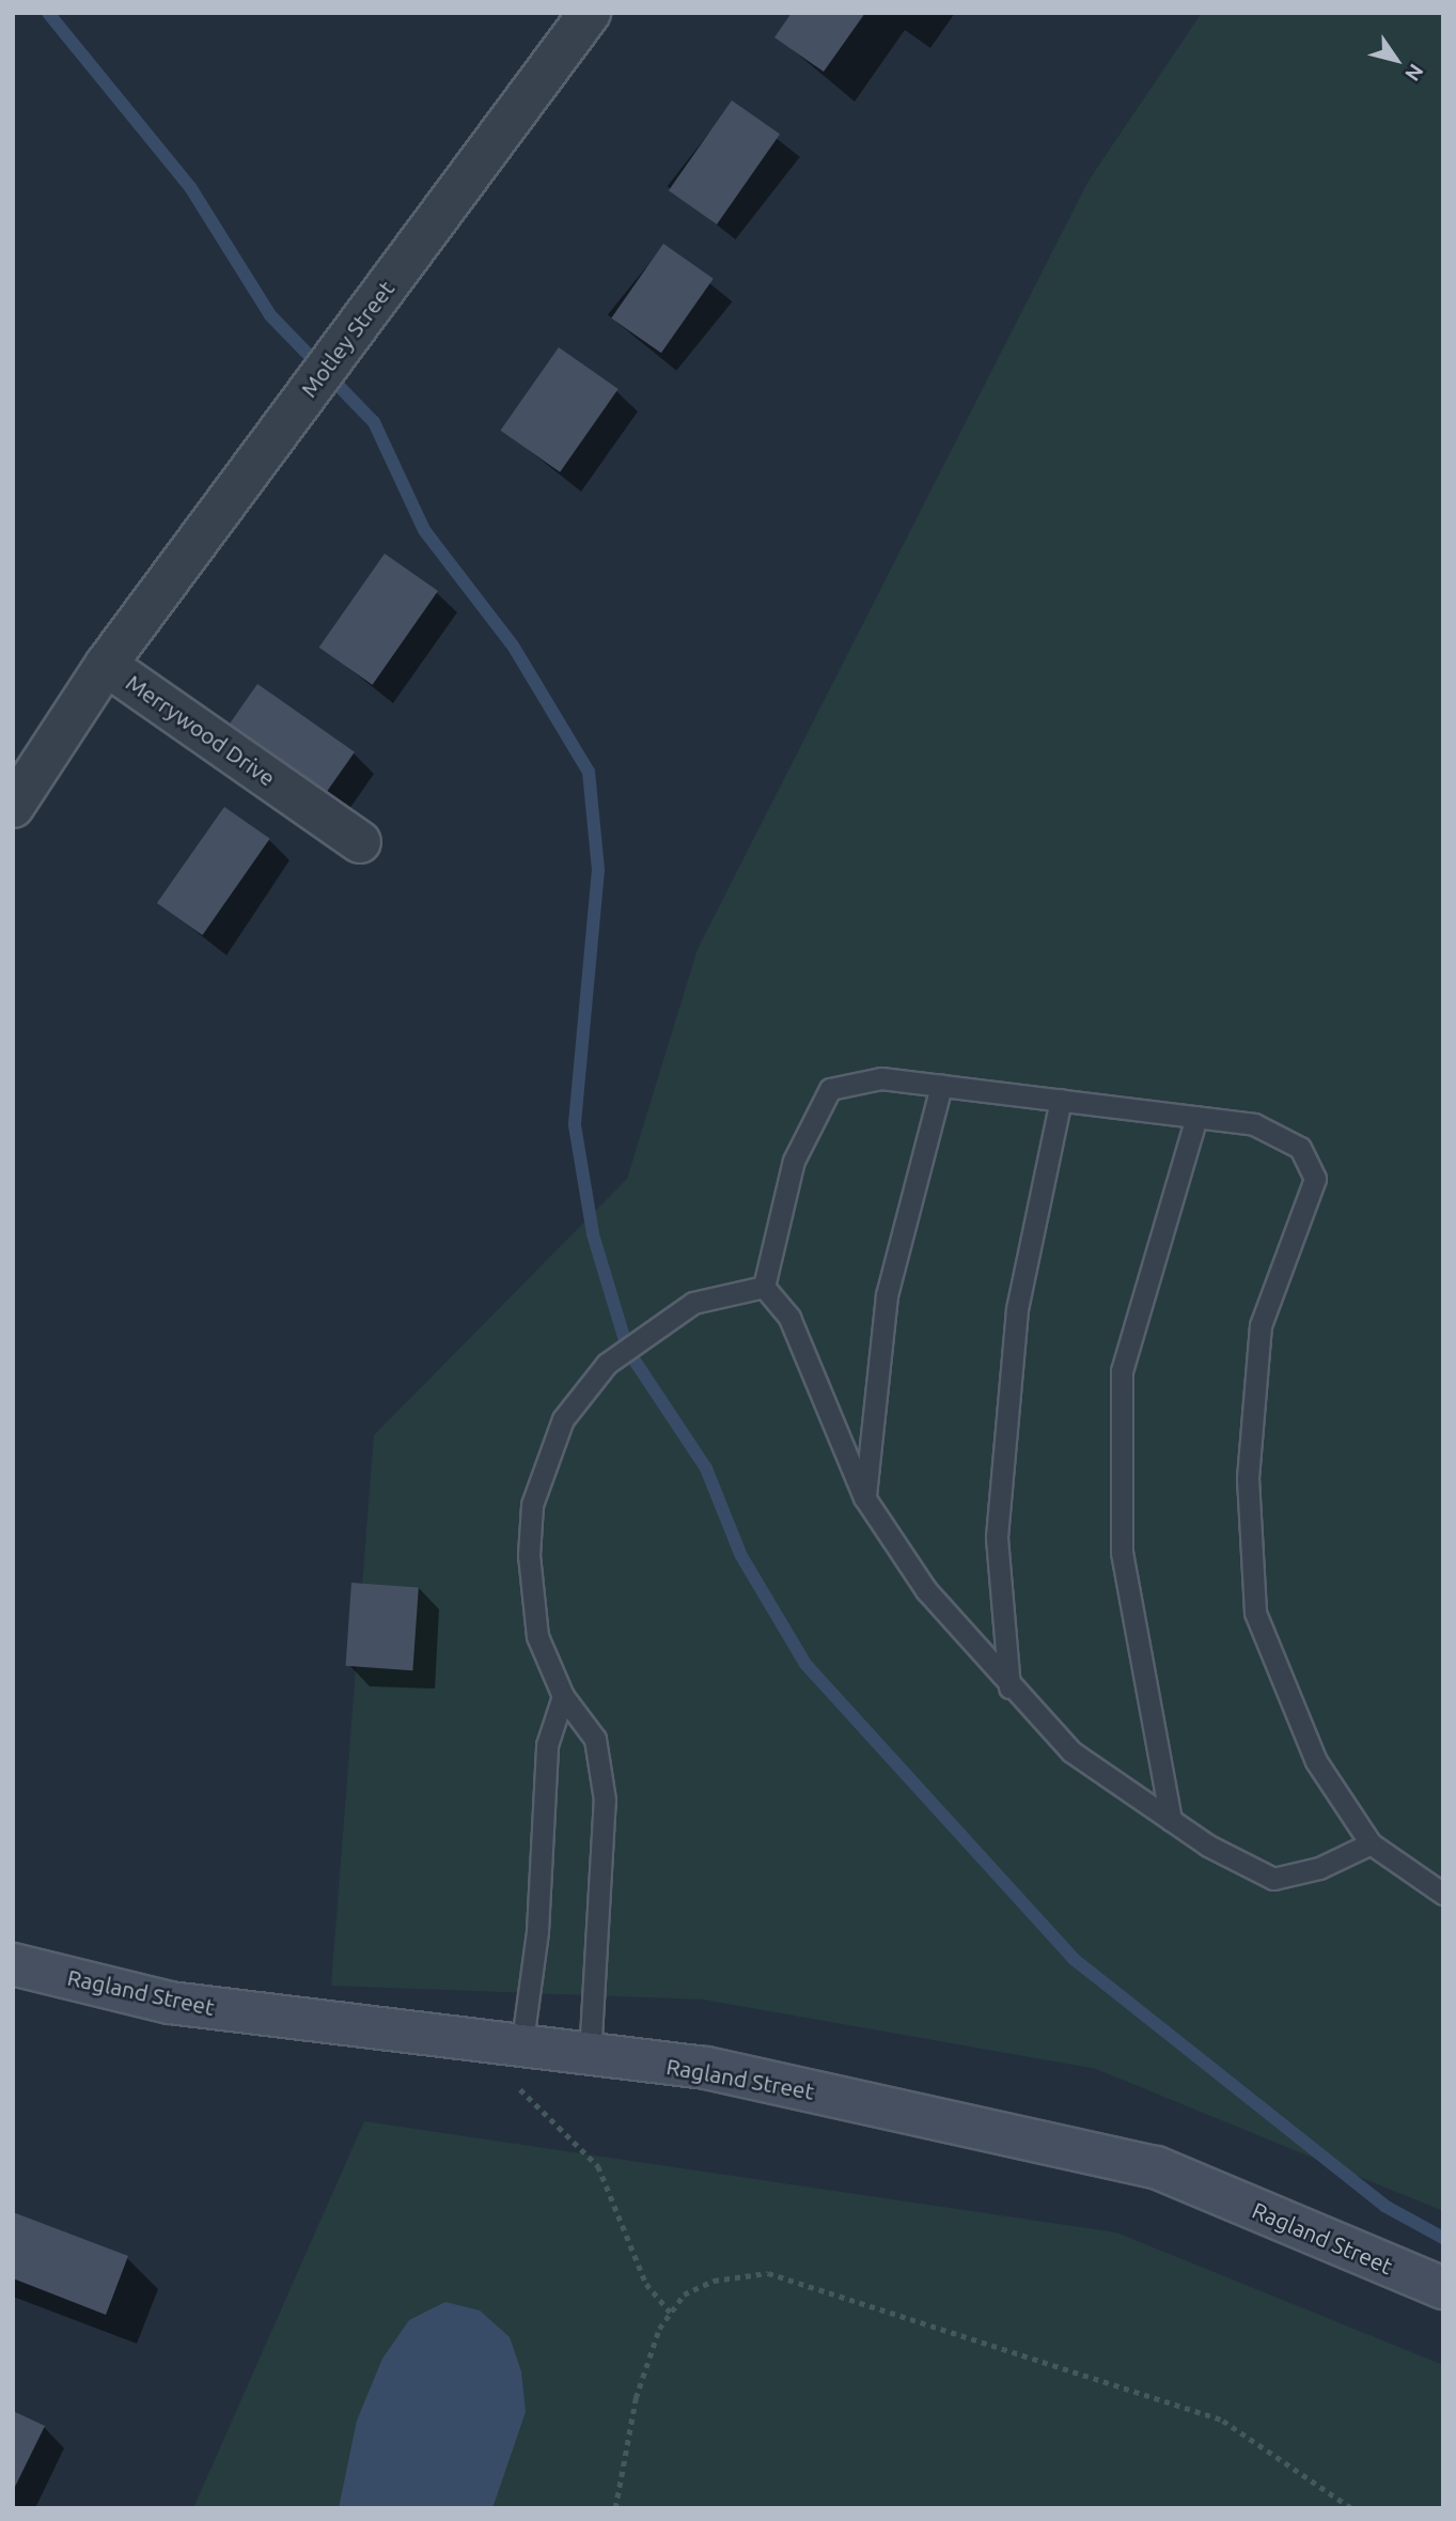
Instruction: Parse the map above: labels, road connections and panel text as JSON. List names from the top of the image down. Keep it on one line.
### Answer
{"streets":{"street":["Motley Street","Merrywood Drive","Ragland Street"]},"crossings":[["Motley Street","Merrywood Drive"]],"north":"bottom right"}
